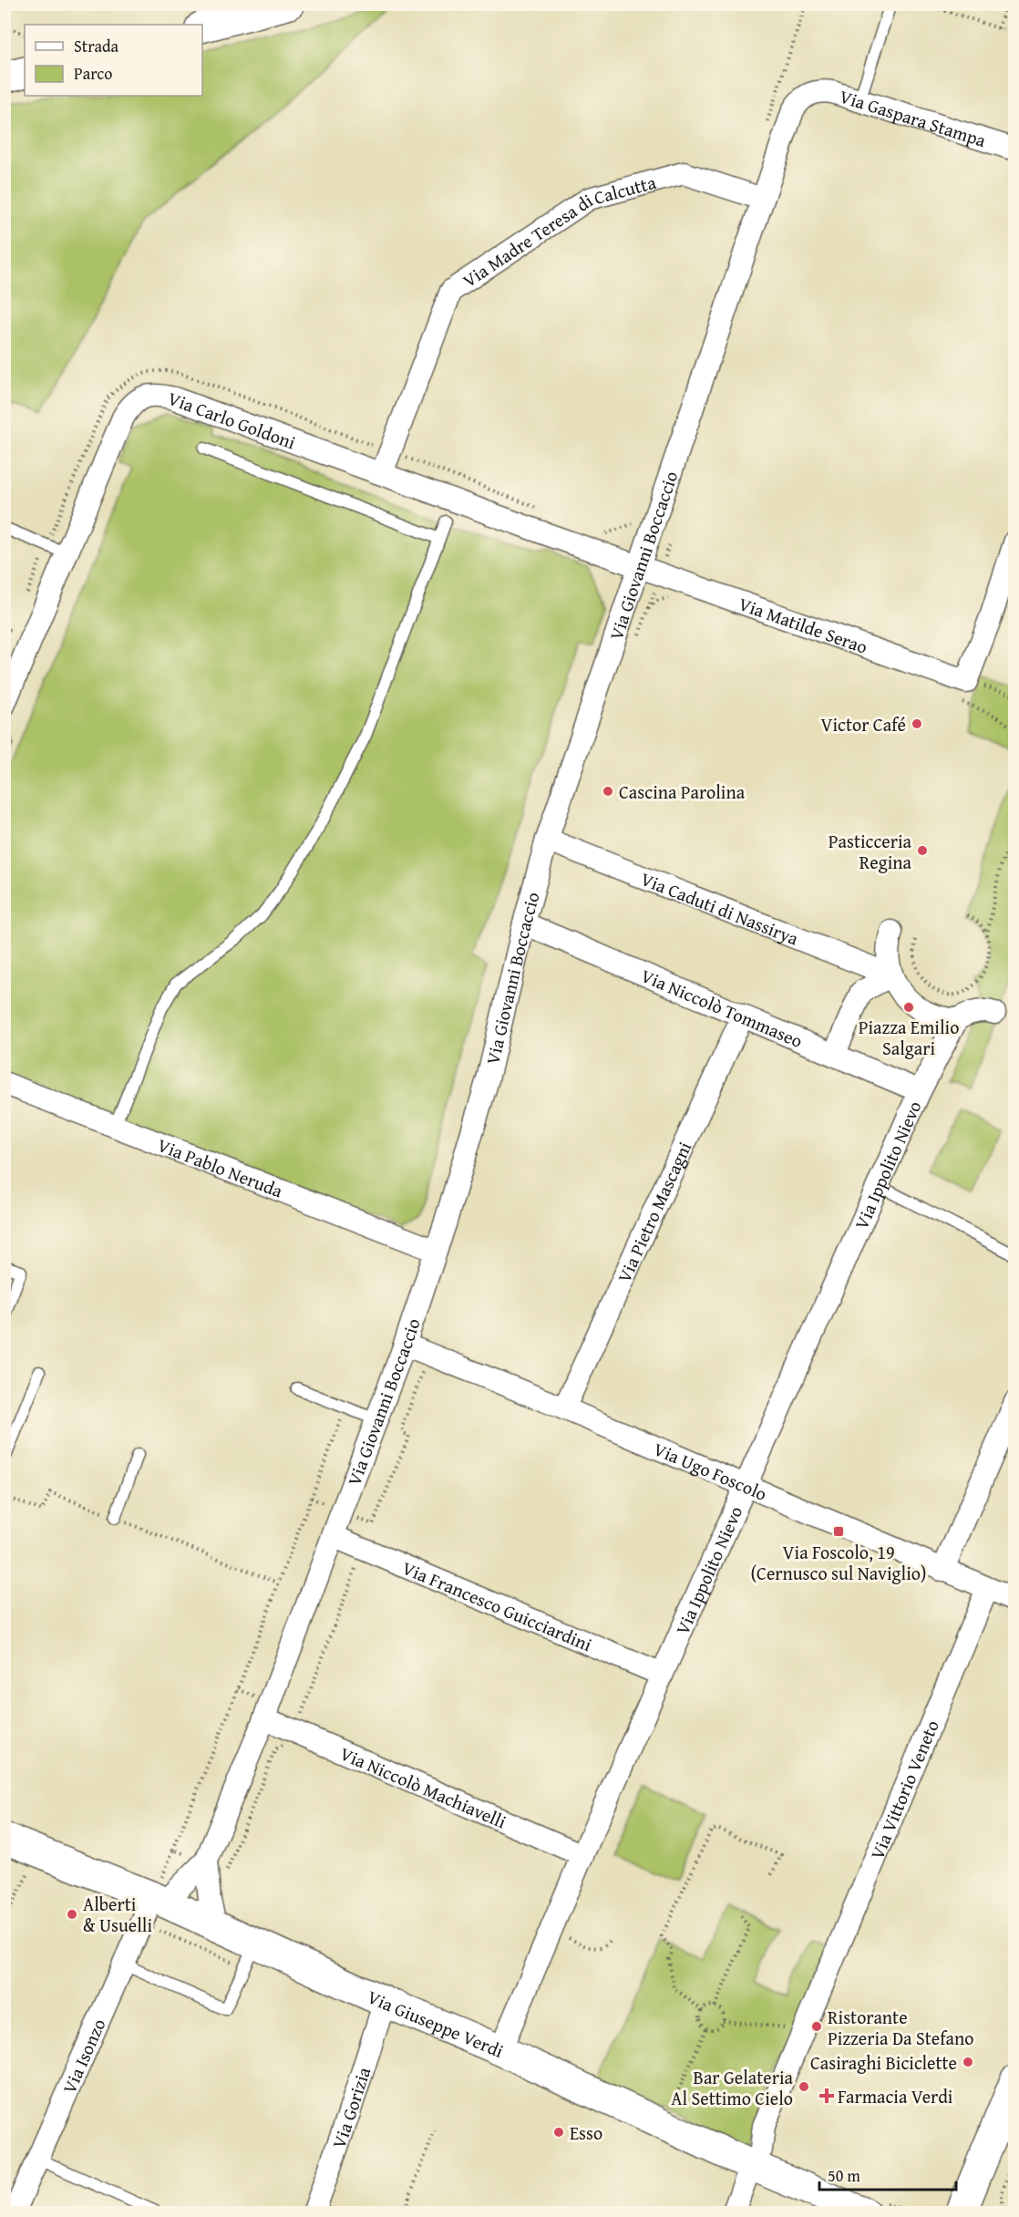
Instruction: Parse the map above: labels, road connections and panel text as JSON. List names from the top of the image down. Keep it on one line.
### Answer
{"streets":{"street":["Via Gaspara Stampa","Via Madre Teresa di Calcutta","Via Carlo Goldoni","Via Giovanni Boccaccio","Via Matilde Serao","Via Caduti di Nassirya","Via Niccolò Tommaseo","Via Ippolito Nievo","Via Pablo Neruda","Via Pietro Mascagni","Via Ugo Foscolo","Via Francesco Guicciardini","Via Niccolò Machiavelli","Via Vittorio Veneto","Via Giuseppe Verdi","Via Isonzo","Via Gorizia"]},"crossings":[["Via Gaspara Stampa","Via Giovanni Boccaccio"],["Via Madre Teresa di Calcutta","Via Carlo Goldoni"],["Via Madre Teresa di Calcutta","Via Giovanni Boccaccio"],["Via Carlo Goldoni","Via Giovanni Boccaccio"],["Via Carlo Goldoni","Via Matilde Serao"],["Via Giovanni Boccaccio","Via Matilde Serao"],["Via Giovanni Boccaccio","Via Caduti di Nassirya"],["Via Giovanni Boccaccio","Via Niccolò Tommaseo"],["Via Giovanni Boccaccio","Via Pablo Neruda"],["Via Giovanni Boccaccio","Via Ugo Foscolo"],["Via Giovanni Boccaccio","Via Francesco Guicciardini"],["Via Giovanni Boccaccio","Via Niccolò Machiavelli"],["Via Giovanni Boccaccio","Via Giuseppe Verdi"],["Via Giovanni Boccaccio","Via Isonzo"],["Via Niccolò Tommaseo","Via Ippolito Nievo"],["Via Niccolò Tommaseo","Via Pietro Mascagni"],["Via Ippolito Nievo","Via Ugo Foscolo"],["Via Ippolito Nievo","Via Francesco Guicciardini"],["Via Ippolito Nievo","Via Niccolò Machiavelli"],["Via Ippolito Nievo","Via Giuseppe Verdi"],["Via Pietro Mascagni","Via Ugo Foscolo"],["Via Ugo Foscolo","Via Vittorio Veneto"],["Via Vittorio Veneto","Via Giuseppe Verdi"],["Via Giuseppe Verdi","Via Isonzo"],["Via Giuseppe Verdi","Via Gorizia"]],"places":{"other":["Victor Café","Cascina Parolina","Pasticceria Regina","Piazza Emilio Salgari","Alberti & Usuelli","Ristorante Pizzeria Da Stefano","Casiraghi Biciclette","Bar Gelateria Al Settimo Cielo","Esso"],"transit":["Via Foscolo, 19 (Cernusco sul Naviglio)"],"health":["Farmacia Verdi"]},"legend":["Strada","Parco"],"scale_bar":"50 m"}
